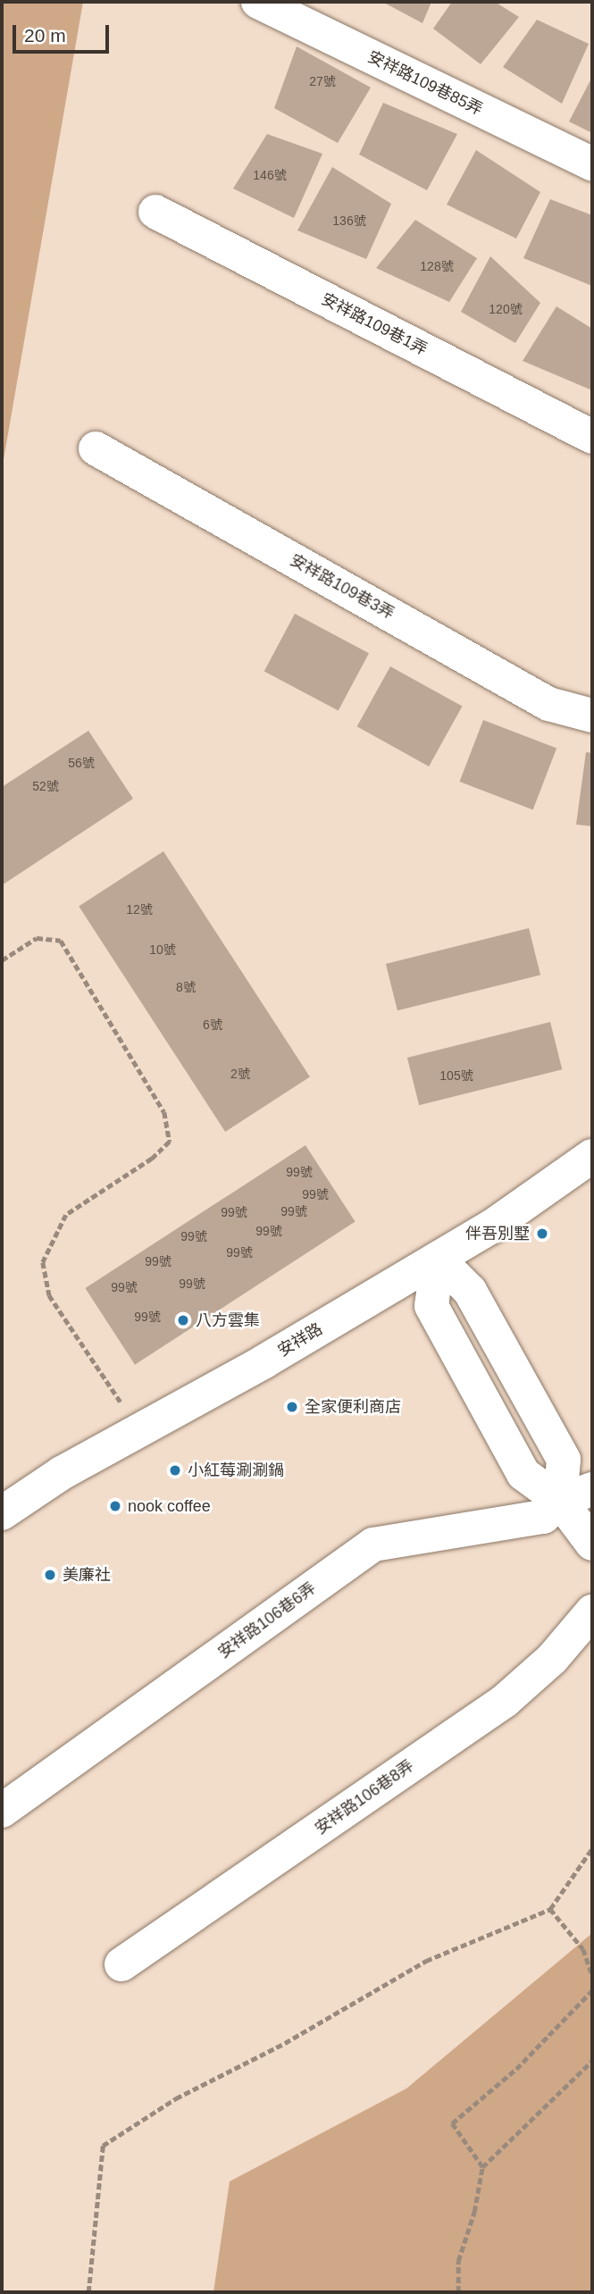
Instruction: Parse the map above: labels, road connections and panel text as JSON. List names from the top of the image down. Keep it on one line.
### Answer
{"streets":{"street":["安祥路109巷85弄","安祥路109巷1弄","安祥路109巷3弄","安祥路","安祥路106巷6弄","安祥路106巷8弄"]},"places":["伴吾別墅","八方雲集","全家便利商店","小紅莓涮涮鍋","nook coffee","美廉社"],"house_numbers":["27號","146號","136號","128號","120號","56號","52號","12號","10號","8號","6號","2號","105號","99號","99號","99號","99號","99號","99號","99號","99號","99號","99號","99號"],"scale_bar":"20 m"}
